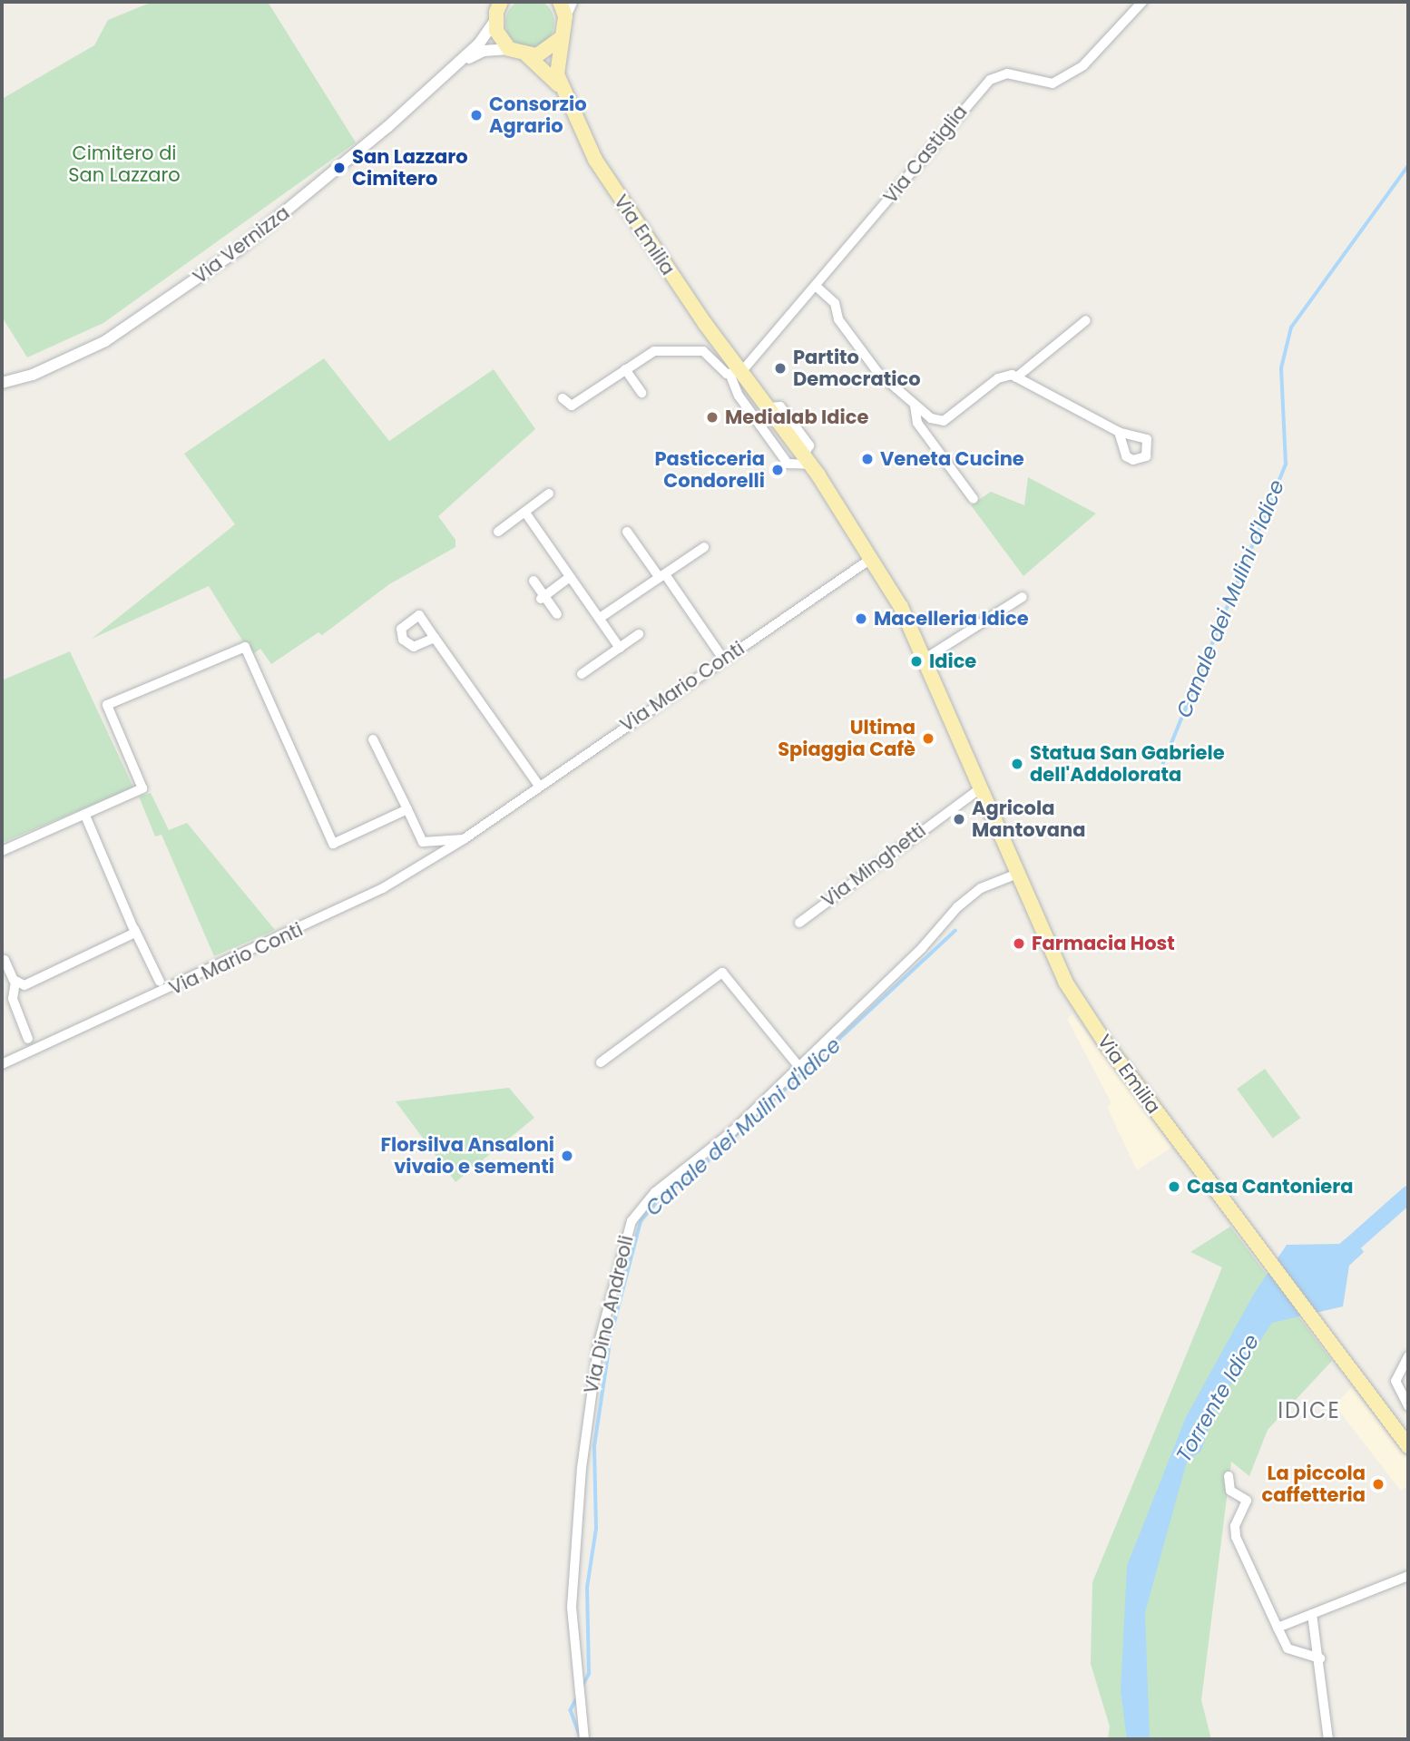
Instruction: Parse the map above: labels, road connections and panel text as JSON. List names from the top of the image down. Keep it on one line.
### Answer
{"streets":{"main road":["Via Emilia"],"street":["Via Castiglia","Via Vernizza","Via Mario Conti","Via Minghetti","Via Dino Andreoli"]},"crossings":[["Via Castiglia","Via Emilia"],["Via Emilia","Via Vernizza"],["Via Emilia","Via Mario Conti"],["Via Emilia","Via Minghetti"],["Via Emilia","Via Dino Andreoli"]],"districts":["IDICE"],"water":["Canale dei Mulini d'Idice","Torrente Idice"],"parks":["Cimitero di San Lazzaro"],"places":["Consorzio Agrario","San Lazzaro Cimitero","Partito Democratico","Medialab Idice","Veneta Cucine","Pasticceria Condorelli","Macelleria Idice","Idice","Ultima Spiaggia Cafè","Statua San Gabriele dell'Addolorata","Agricola Mantovana","Farmacia Host","Florsilva Ansaloni vivaio e sementi","Casa Cantoniera","La piccola caffetteria"]}
